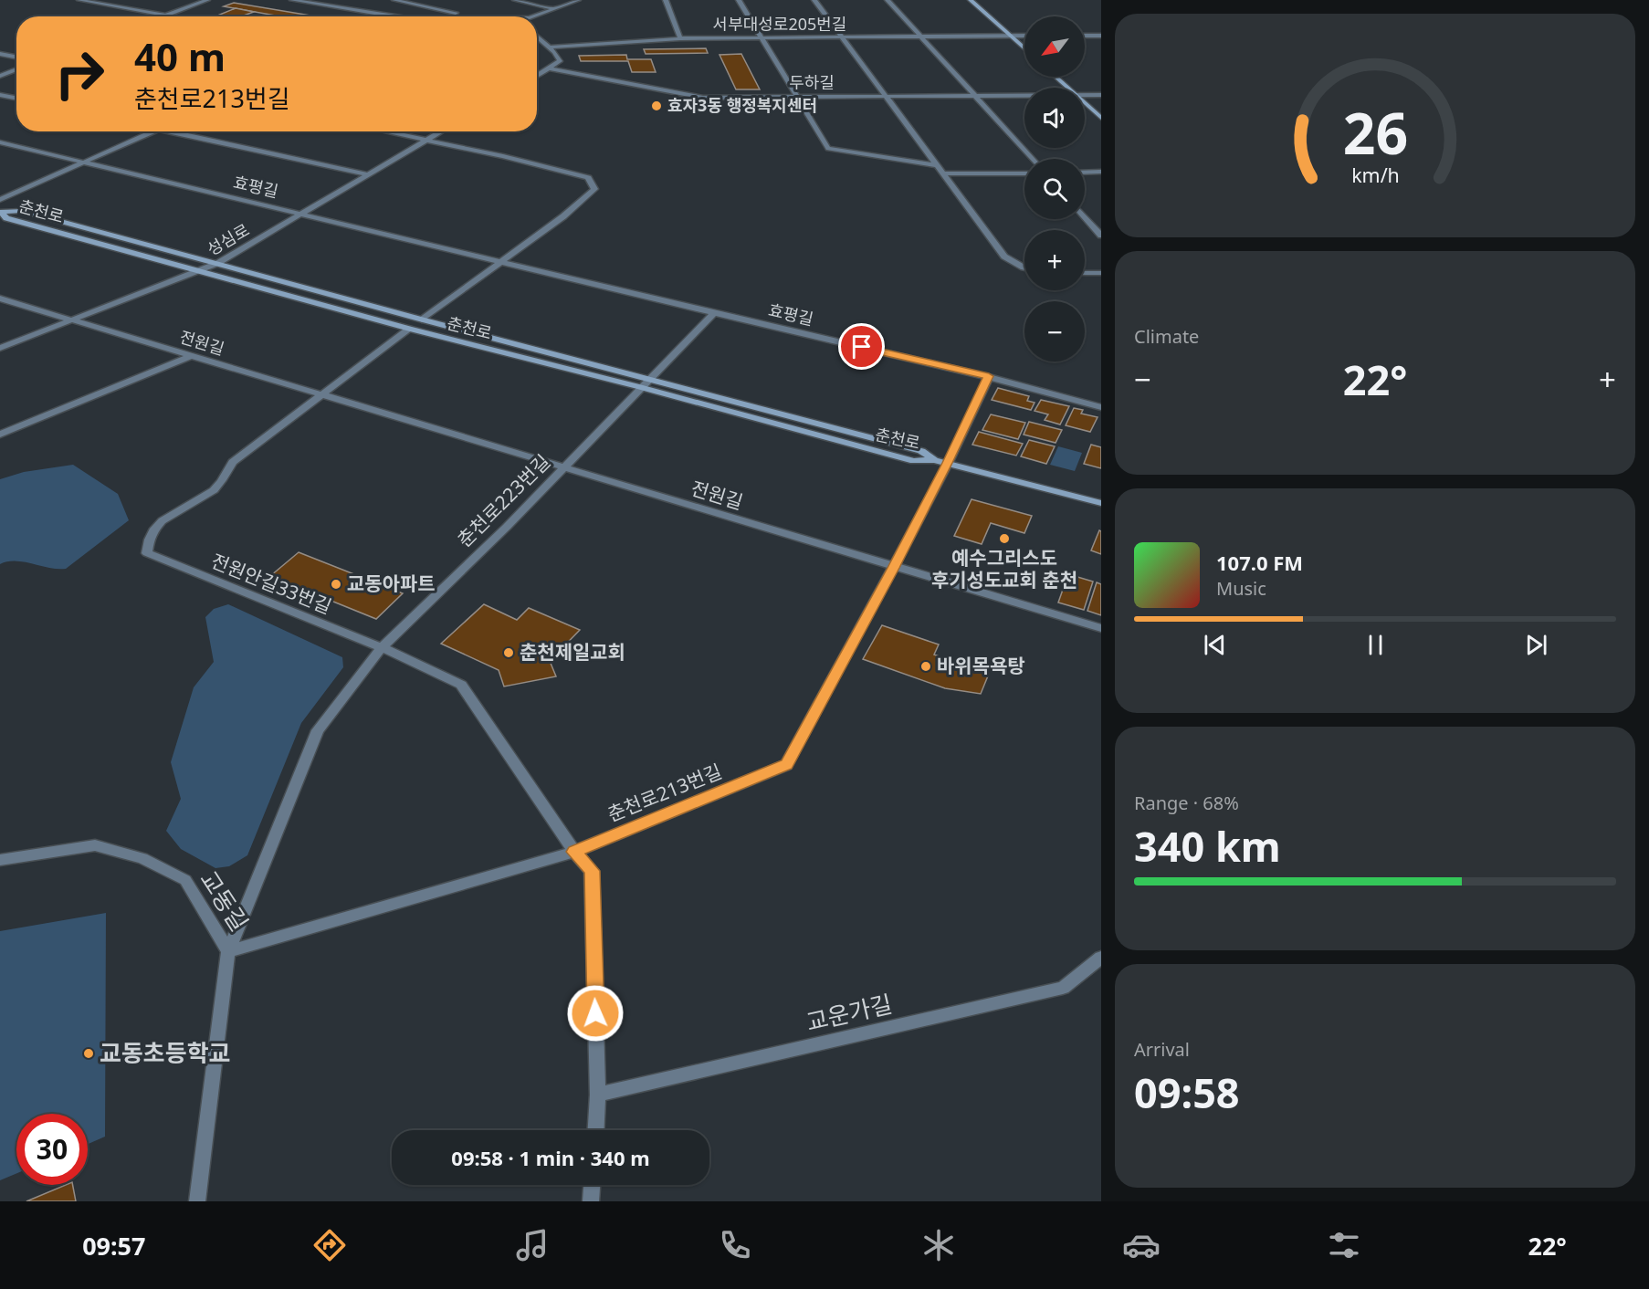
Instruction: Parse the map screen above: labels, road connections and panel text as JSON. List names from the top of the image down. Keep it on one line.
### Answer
{"streets":{"street":["서부대성로205번길","두하길","효평길","춘천로","성심로","전원길","춘천로223번길","전원안길33번길","춘천로213번길","교동길","교운가길"]},"crossings":[["효평길","성심로"],["춘천로","성심로"],["춘천로","춘천로223번길"],["춘천로","춘천로213번길"],["성심로","전원길"],["전원길","춘천로223번길"],["전원길","전원안길33번길"],["전원길","춘천로213번길"],["춘천로223번길","전원안길33번길"],["춘천로223번길","춘천로213번길"],["춘천로223번길","교동길"],["춘천로213번길","교동길"]],"places":["효자3동 행정복지센터","예수그리스도 후기성도교회 춘천","교동아파트","춘천제일교회","바위목욕탕","교동초등학교"],"north":"bottom left","page":{"map_buttons":["+","−"],"turn":["40 m","춘천로213번길"],"tile":["Climate",["Range · 68%","340 km"],["Arrival","09:58"]],"heat":["−","22°","+"],"song":["107.0 FM","Music"],"limit":"30","trip":"09:58 · 1 min · 340 m","tabs":["09:57","22°"],"gauge":["26","km/h"]}}
